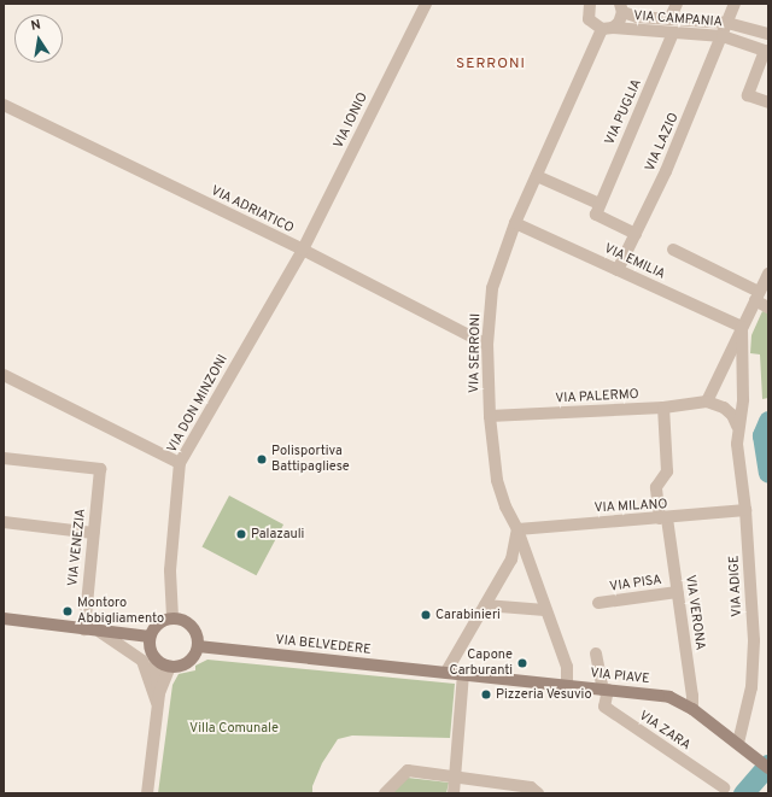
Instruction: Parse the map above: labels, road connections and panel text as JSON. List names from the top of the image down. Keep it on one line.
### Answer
{"streets":{"main road":["VIA BELVEDERE","VIA PIAVE"],"street":["VIA CAMPANIA","VIA PUGLIA","VIA IONIO","VIA LAZIO","VIA ADRIATICO","VIA EMILIA","VIA SERRONI","VIA PALERMO","VIA DON MINZONI","VIA MILANO","VIA VENEZIA","VIA PISA","VIA ADIGE","VIA VERONA","VIA ZARA"]},"crossings":[["VIA CAMPANIA","VIA PUGLIA"],["VIA CAMPANIA","VIA LAZIO"],["VIA CAMPANIA","VIA SERRONI"],["VIA IONIO","VIA ADRIATICO"],["VIA IONIO","VIA DON MINZONI"],["VIA LAZIO","VIA EMILIA"],["VIA ADRIATICO","VIA SERRONI"],["VIA ADRIATICO","VIA DON MINZONI"],["VIA EMILIA","VIA SERRONI"],["VIA EMILIA","VIA ADIGE"],["VIA SERRONI","VIA PALERMO"],["VIA SERRONI","VIA MILANO"],["VIA SERRONI","VIA PIAVE"],["VIA PALERMO","VIA ADIGE"],["VIA PALERMO","VIA VERONA"],["VIA DON MINZONI","VIA BELVEDERE"],["VIA MILANO","VIA ADIGE"],["VIA MILANO","VIA VERONA"],["VIA PISA","VIA VERONA"],["VIA ADIGE","VIA PIAVE"],["VIA VERONA","VIA PIAVE"],["VIA BELVEDERE","VIA PIAVE"],["VIA PIAVE","VIA ZARA"]],"districts":["SERRONI"],"parks":["Villa Comunale"],"places":["Polisportiva Battipagliese","Palazauli","Montoro Abbigliamento","Carabinieri","Capone Carburanti","Pizzeria Vesuvio"],"north":"top"}
